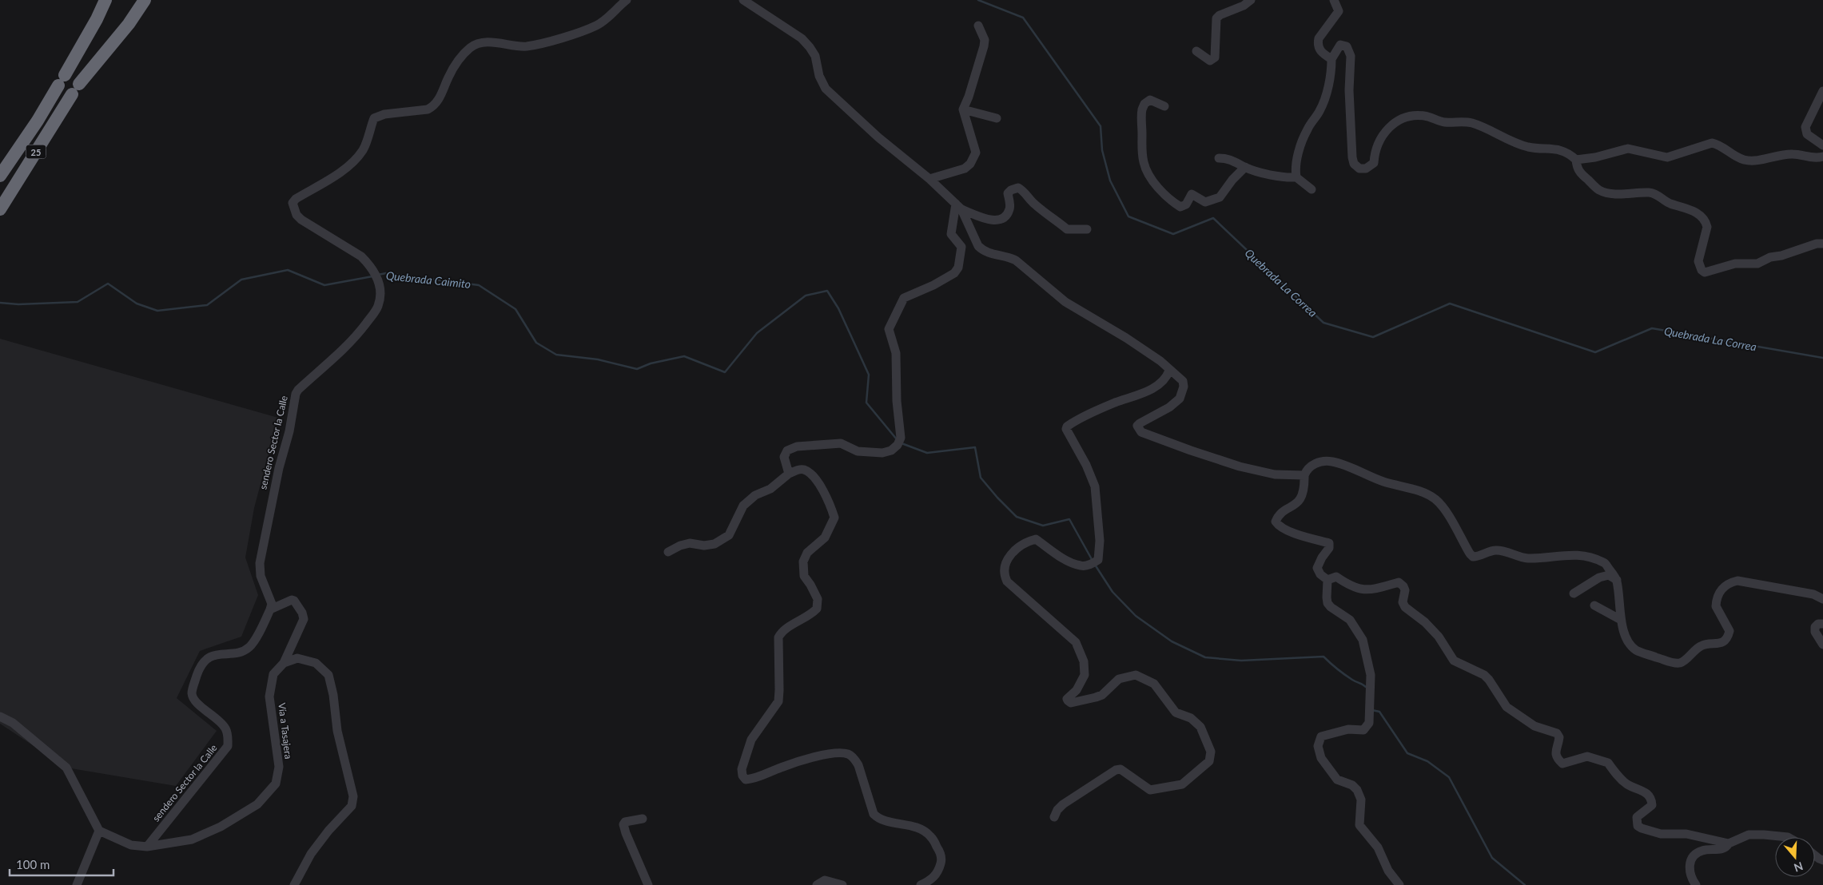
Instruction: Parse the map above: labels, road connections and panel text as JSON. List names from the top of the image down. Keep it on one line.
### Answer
{"streets":{"highway":["25"],"street":["sendero Sector la Calle","Vía a Tasajera"]},"crossings":[["sendero Sector la Calle","Vía a Tasajera"]],"water":["Quebrada Caimito","Quebrada La Correa"],"scale_bar":"100 m","north":"bottom"}
